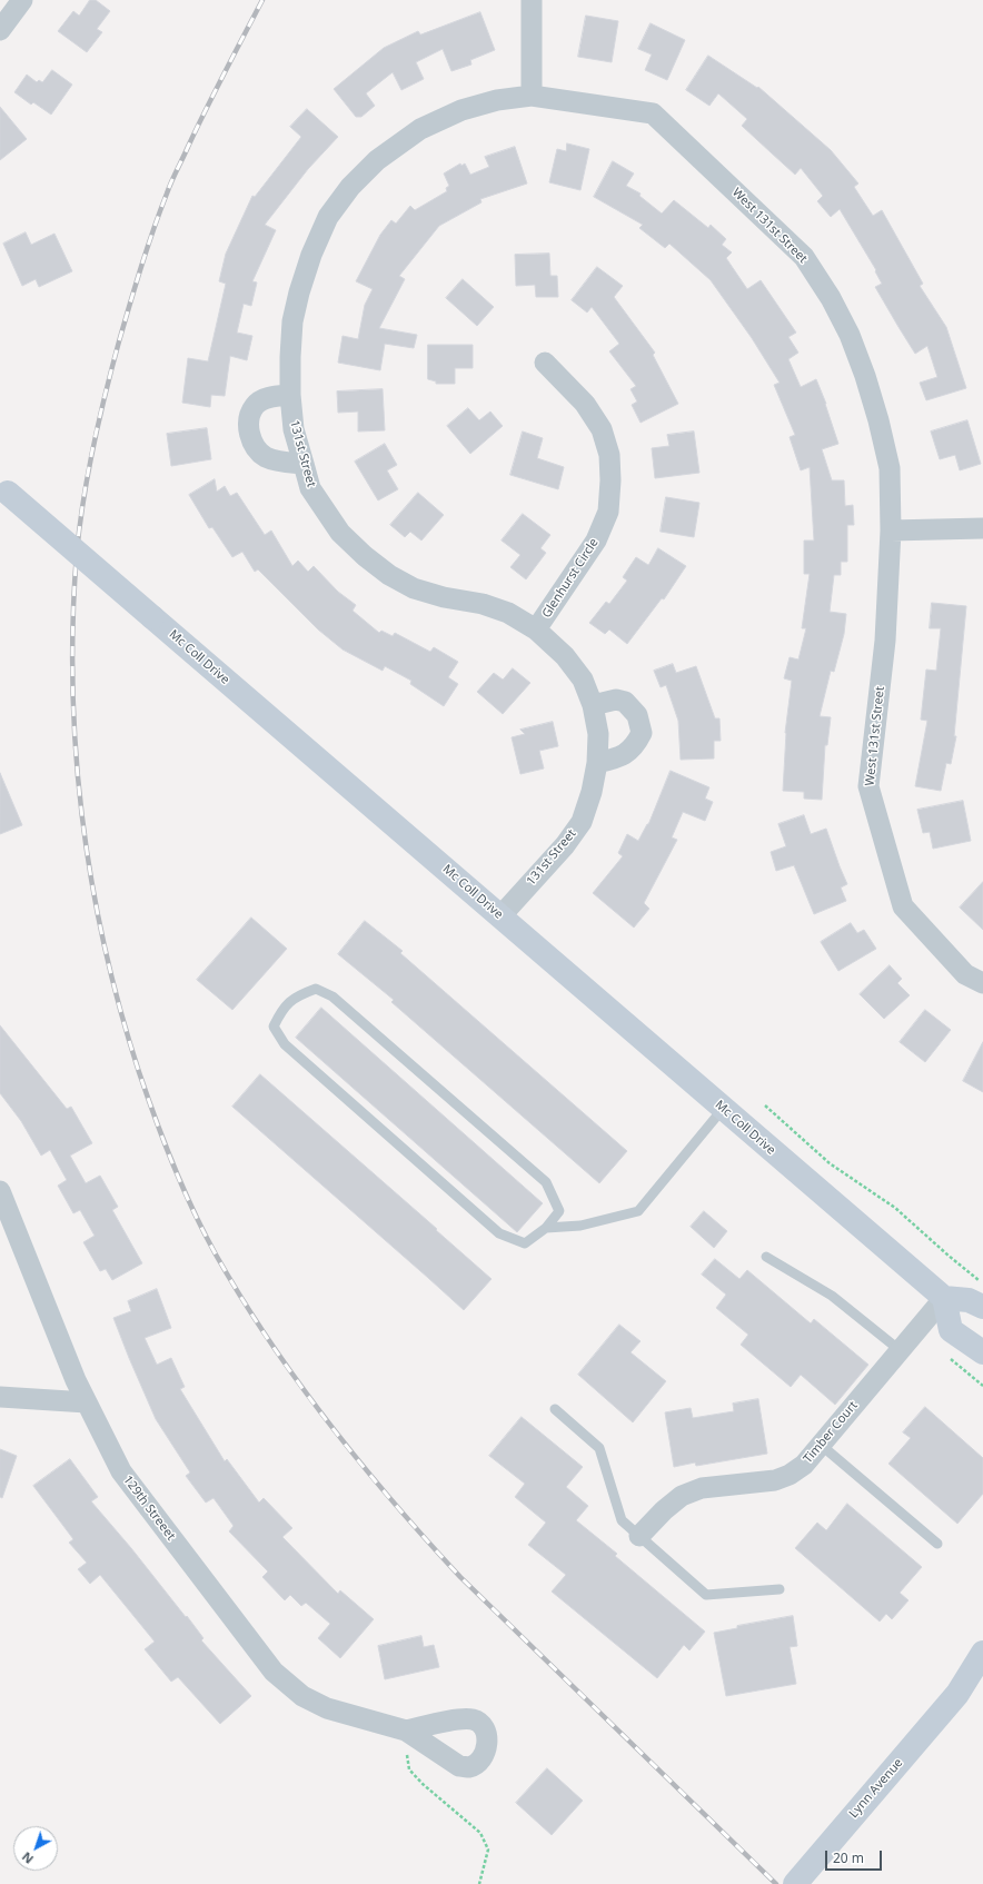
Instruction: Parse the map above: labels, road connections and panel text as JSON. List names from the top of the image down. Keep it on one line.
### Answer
{"streets":{"main road":["Mc Coll Drive","Lynn Avenue"],"street":["West 131st Street","131st Street","Glenhurst Circle","Timber Court","129th Streeet"]},"crossings":[["West 131st Street","131st Street"],["131st Street","Glenhurst Circle"],["131st Street","Mc Coll Drive"],["Mc Coll Drive","Timber Court"]],"scale_bar":"20 m","north":"bottom left"}
